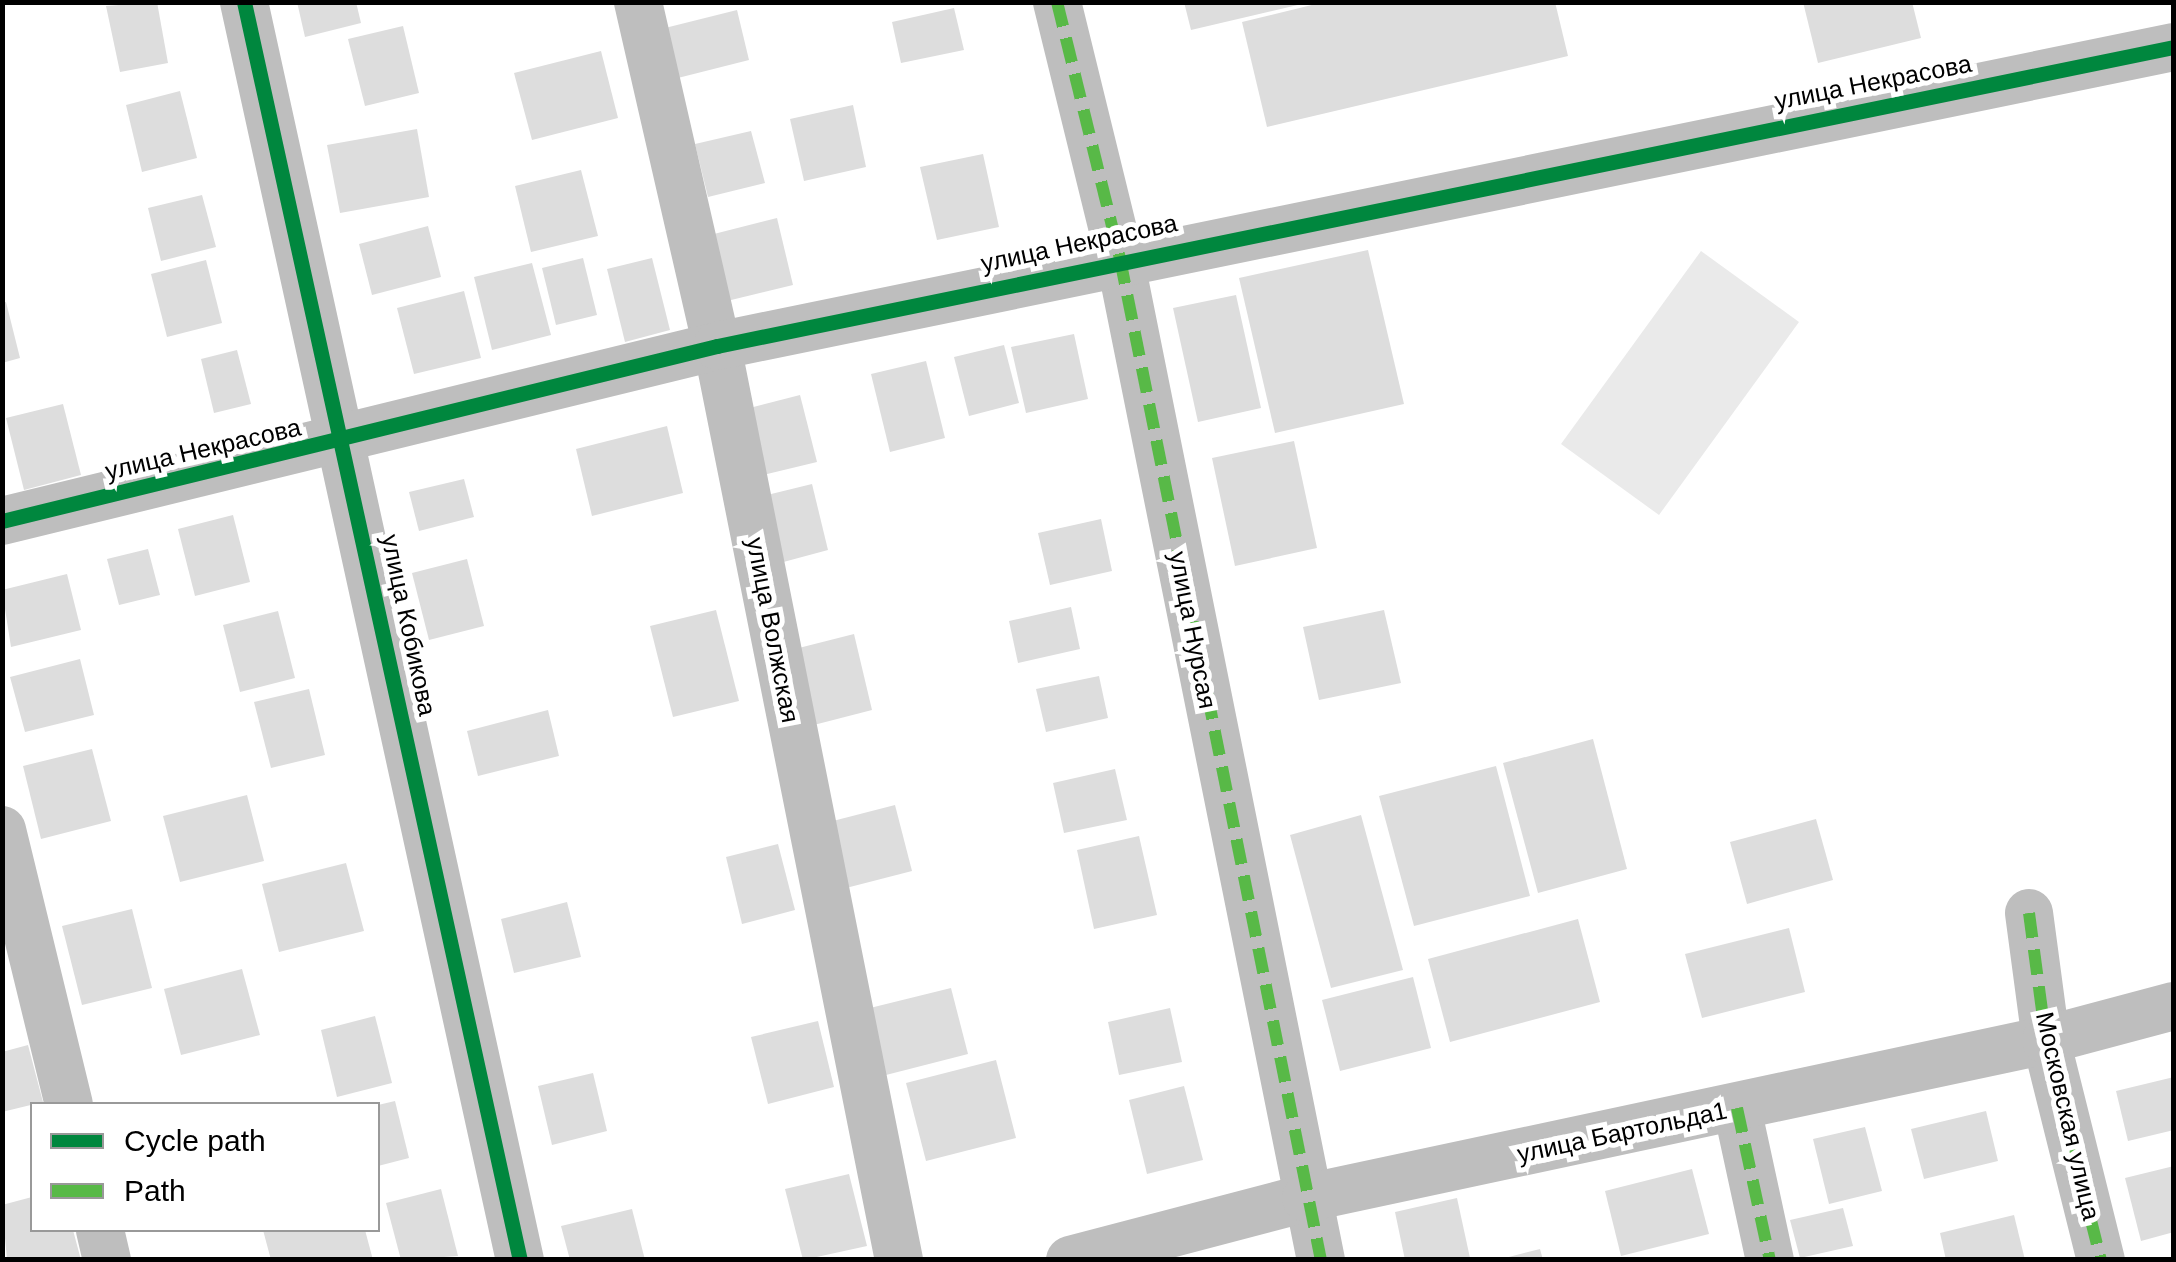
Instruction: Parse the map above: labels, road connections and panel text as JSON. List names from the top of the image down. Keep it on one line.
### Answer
{"streets":{"street":["улица Некрасова","улица Кобикова","улица Волжская","улица Нурсая","Московская улица","улица Бартольда1"]},"crossings":[["улица Некрасова","улица Кобикова"],["улица Некрасова","улица Волжская"],["улица Некрасова","улица Нурсая"],["улица Нурсая","улица Бартольда1"],["Московская улица","улица Бартольда1"]],"legend":["Cycle path","Path"]}
